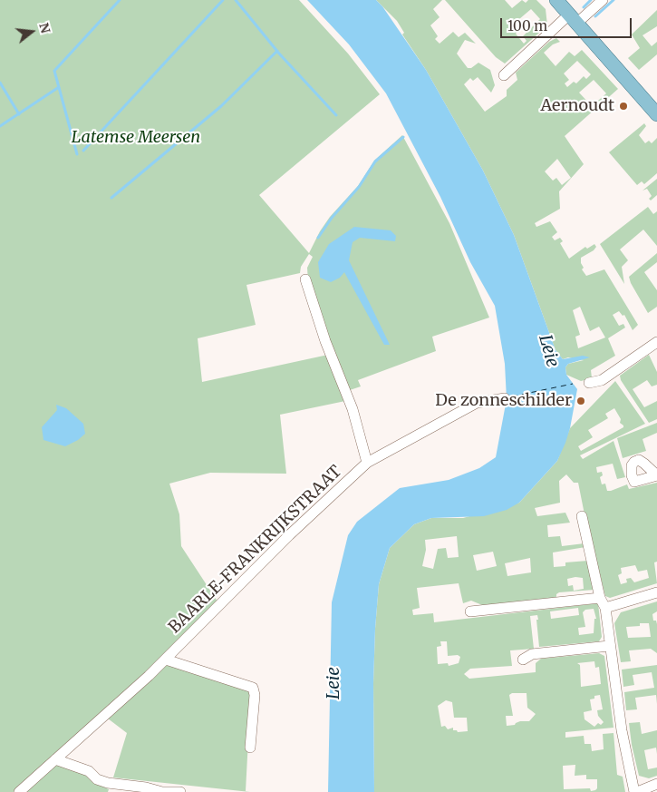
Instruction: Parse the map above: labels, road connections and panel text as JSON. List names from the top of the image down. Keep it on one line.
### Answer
{"streets":{"street":["BAARLE-FRANKRIJKSTRAAT"]},"water":["Leie"],"parks":["Latemse Meersen"],"places":["Aernoudt","De zonneschilder"],"scale_bar":"100 m","north":"right"}
